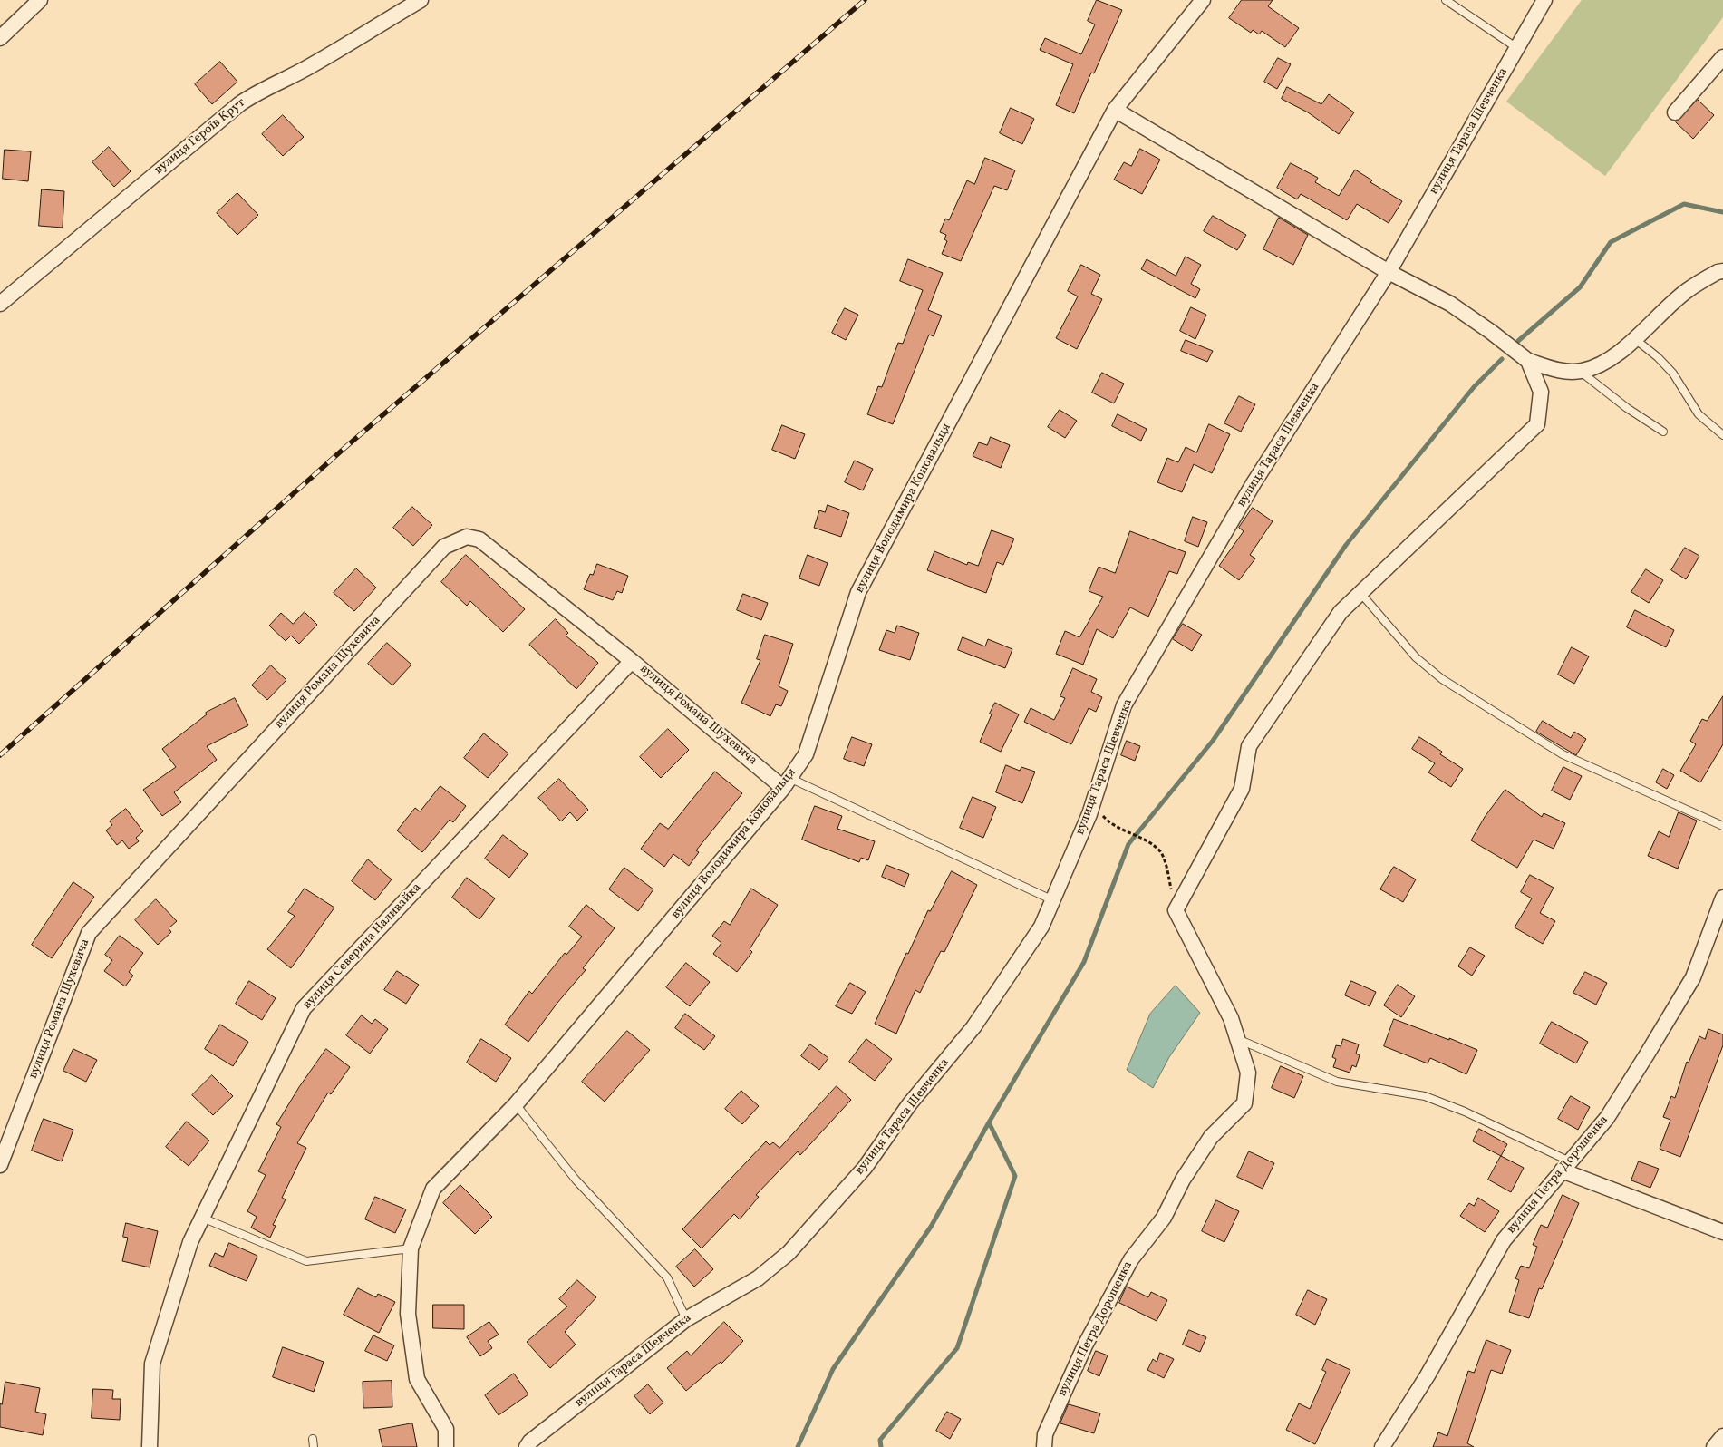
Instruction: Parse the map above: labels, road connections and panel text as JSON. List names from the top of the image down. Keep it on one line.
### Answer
{"streets":{"street":["вулиця Тараса Шевченка","вулиця Героїв Крут","вулиця Володимира Коновальця","вулиця Романа Шухевича","вулиця Северина Наливайка","вулиця Петра Дорошенка"]},"crossings":[["вулиця Володимира Коновальця","вулиця Романа Шухевича"],["вулиця Романа Шухевича","вулиця Северина Наливайка"]]}
